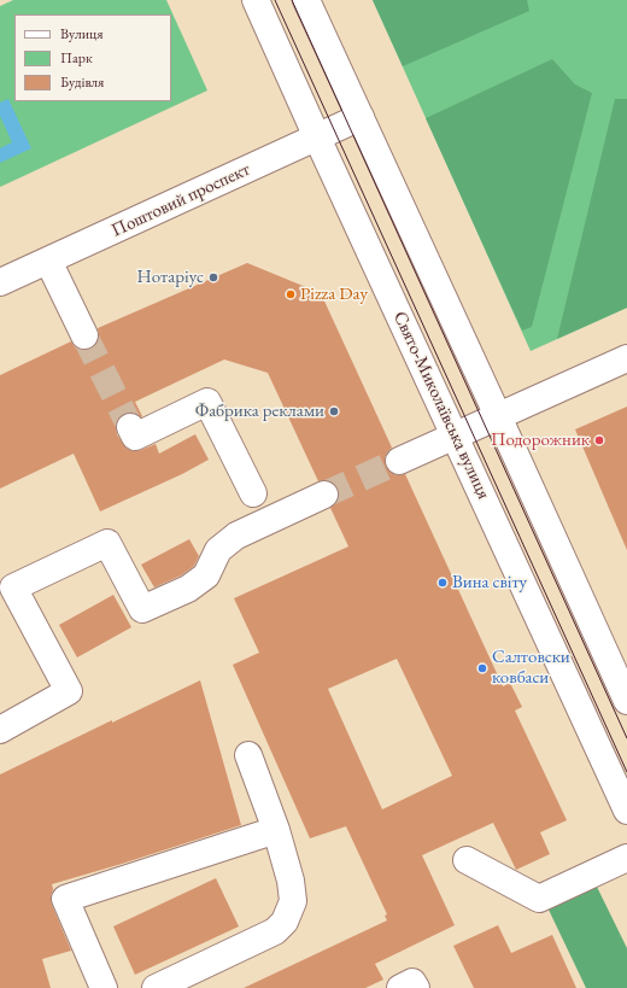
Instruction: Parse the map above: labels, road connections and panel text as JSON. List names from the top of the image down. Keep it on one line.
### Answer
{"streets":{"main road":["Поштовий проспект","Свято-Миколаївська вулиця"]},"crossings":[["Поштовий проспект","Свято-Миколаївська вулиця"]],"places":["Нотаріус","Pizza Day","Фабрика реклами","Подорожник","Вина світу","Салтовски ковбаси"],"legend":["Вулиця","Парк","Будівля"]}
